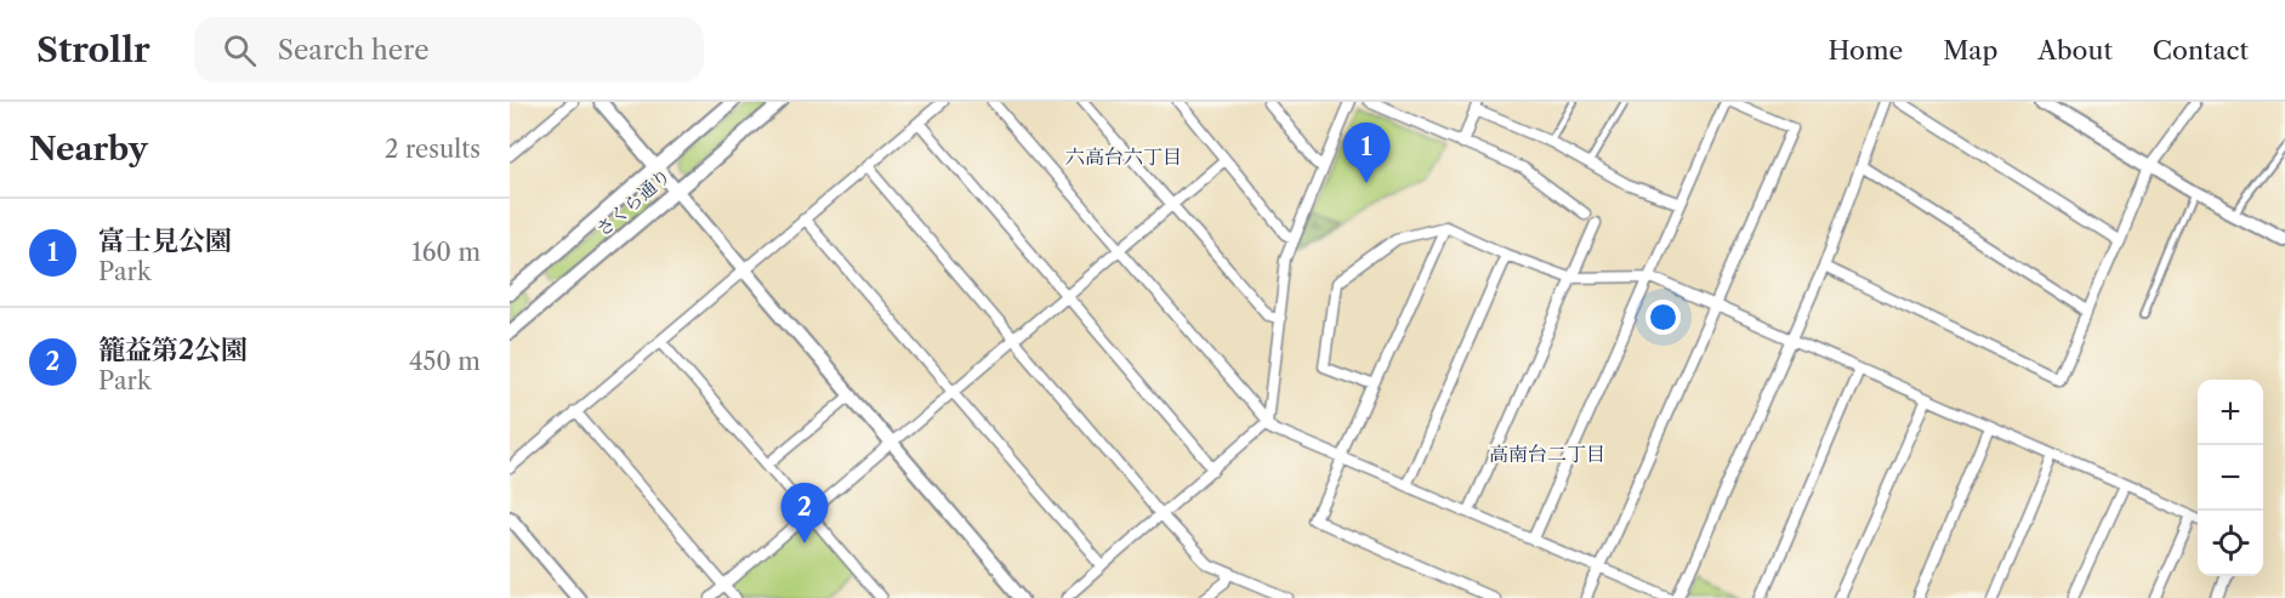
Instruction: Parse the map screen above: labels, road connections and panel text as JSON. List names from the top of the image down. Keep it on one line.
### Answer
{"streets":{"street":["さくら通り"]},"districts":["六高台六丁目","高南台二丁目"],"page":{"header":"Strollr","search":"Search here","nav":["Home","Map","About","Contact"],"heading":["Nearby","2 results"],"pins":["1","2"],"list":[{"mark":"1","name":"富士見公園","note":"Park","value":"160 m"},{"mark":"2","name":"籠益第2公園","note":"Park","value":"450 m"}],"map_buttons":["+","−"]}}
